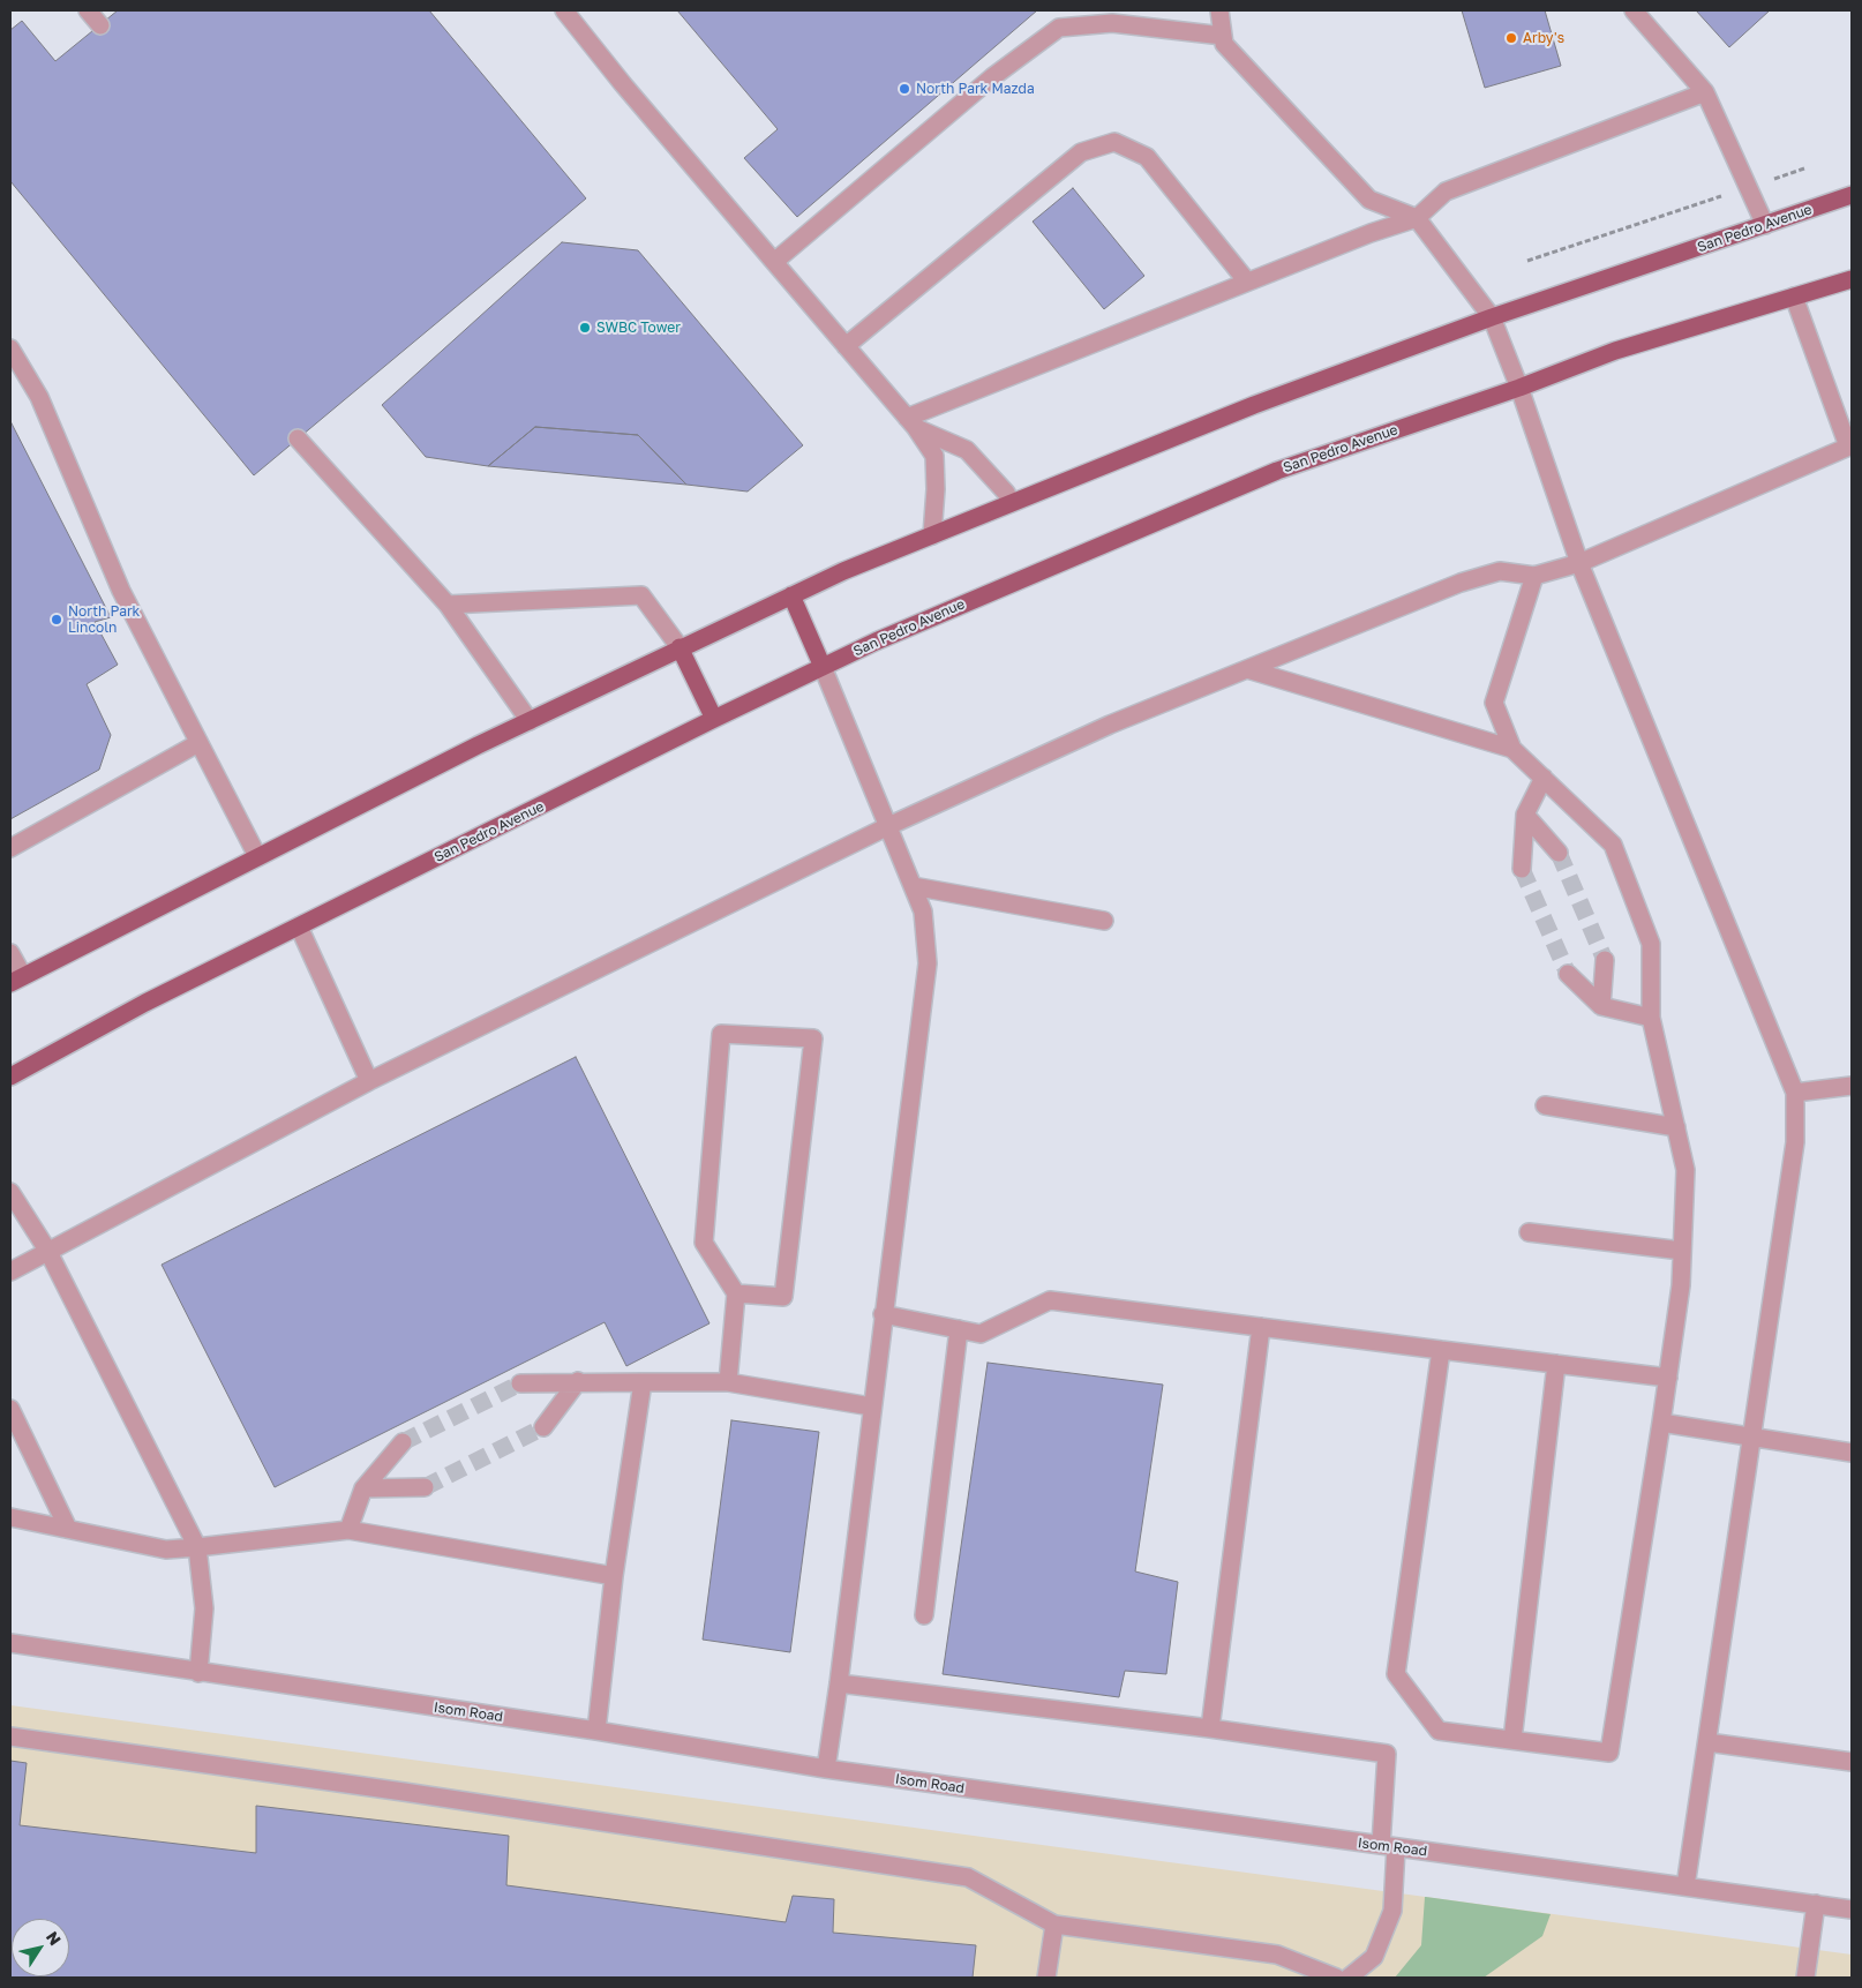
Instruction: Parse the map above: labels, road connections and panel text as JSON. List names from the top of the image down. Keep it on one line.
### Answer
{"streets":{"main road":["San Pedro Avenue"],"street":["Isom Road"]},"places":["Arby's","North Park Mazda","SWBC Tower","North Park Lincoln"],"north":"top right"}
